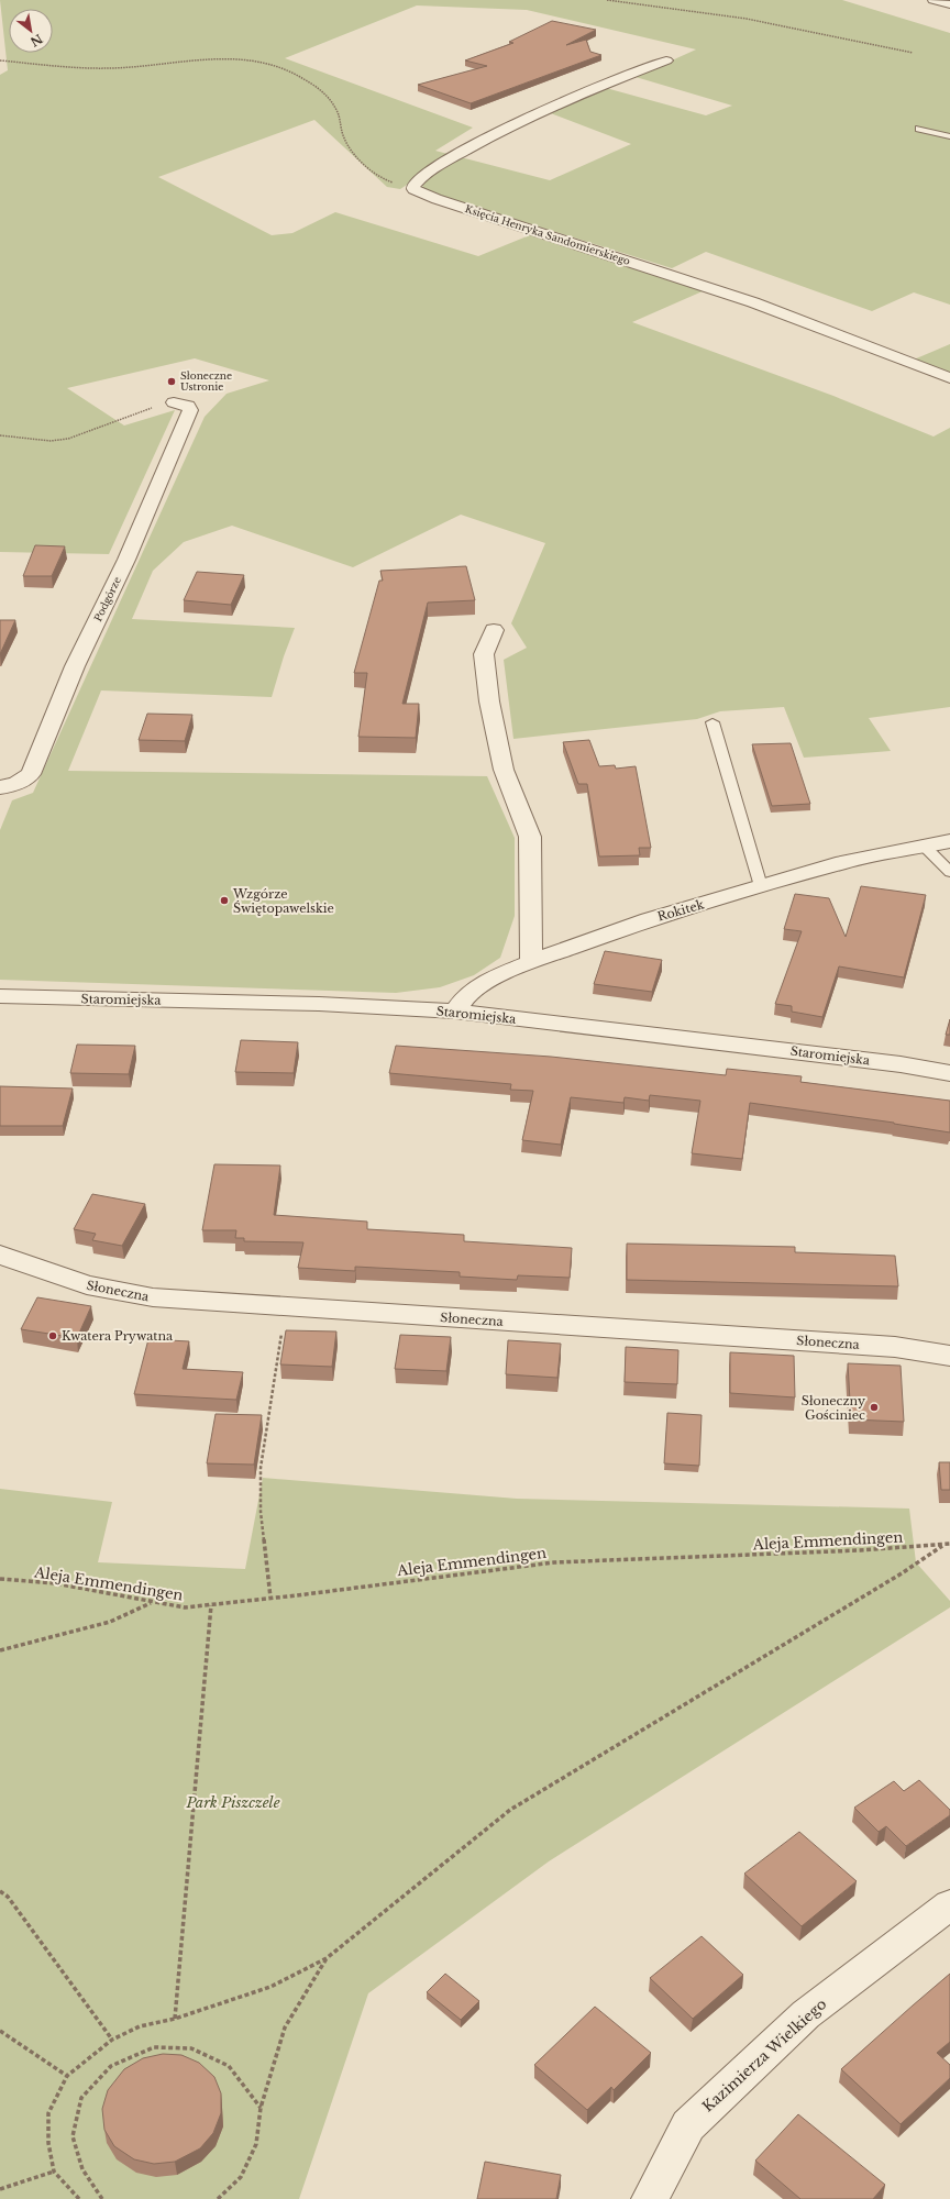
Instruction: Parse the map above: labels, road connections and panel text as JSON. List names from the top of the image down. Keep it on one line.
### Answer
{"streets":{"street":["Księcia Henryka Sandomierskiego","Podgórze","Rokitek","Staromiejska","Słoneczna","Kazimierza Wielkiego"],"path":["Aleja Emmendingen"]},"crossings":[["Rokitek","Staromiejska"]],"parks":["Park Piszczele"],"places":["Słoneczne Ustronie","Wzgórze Świętopawelskie","Kwatera Prywatna","Słoneczny Gościniec"],"north":"bottom right"}
